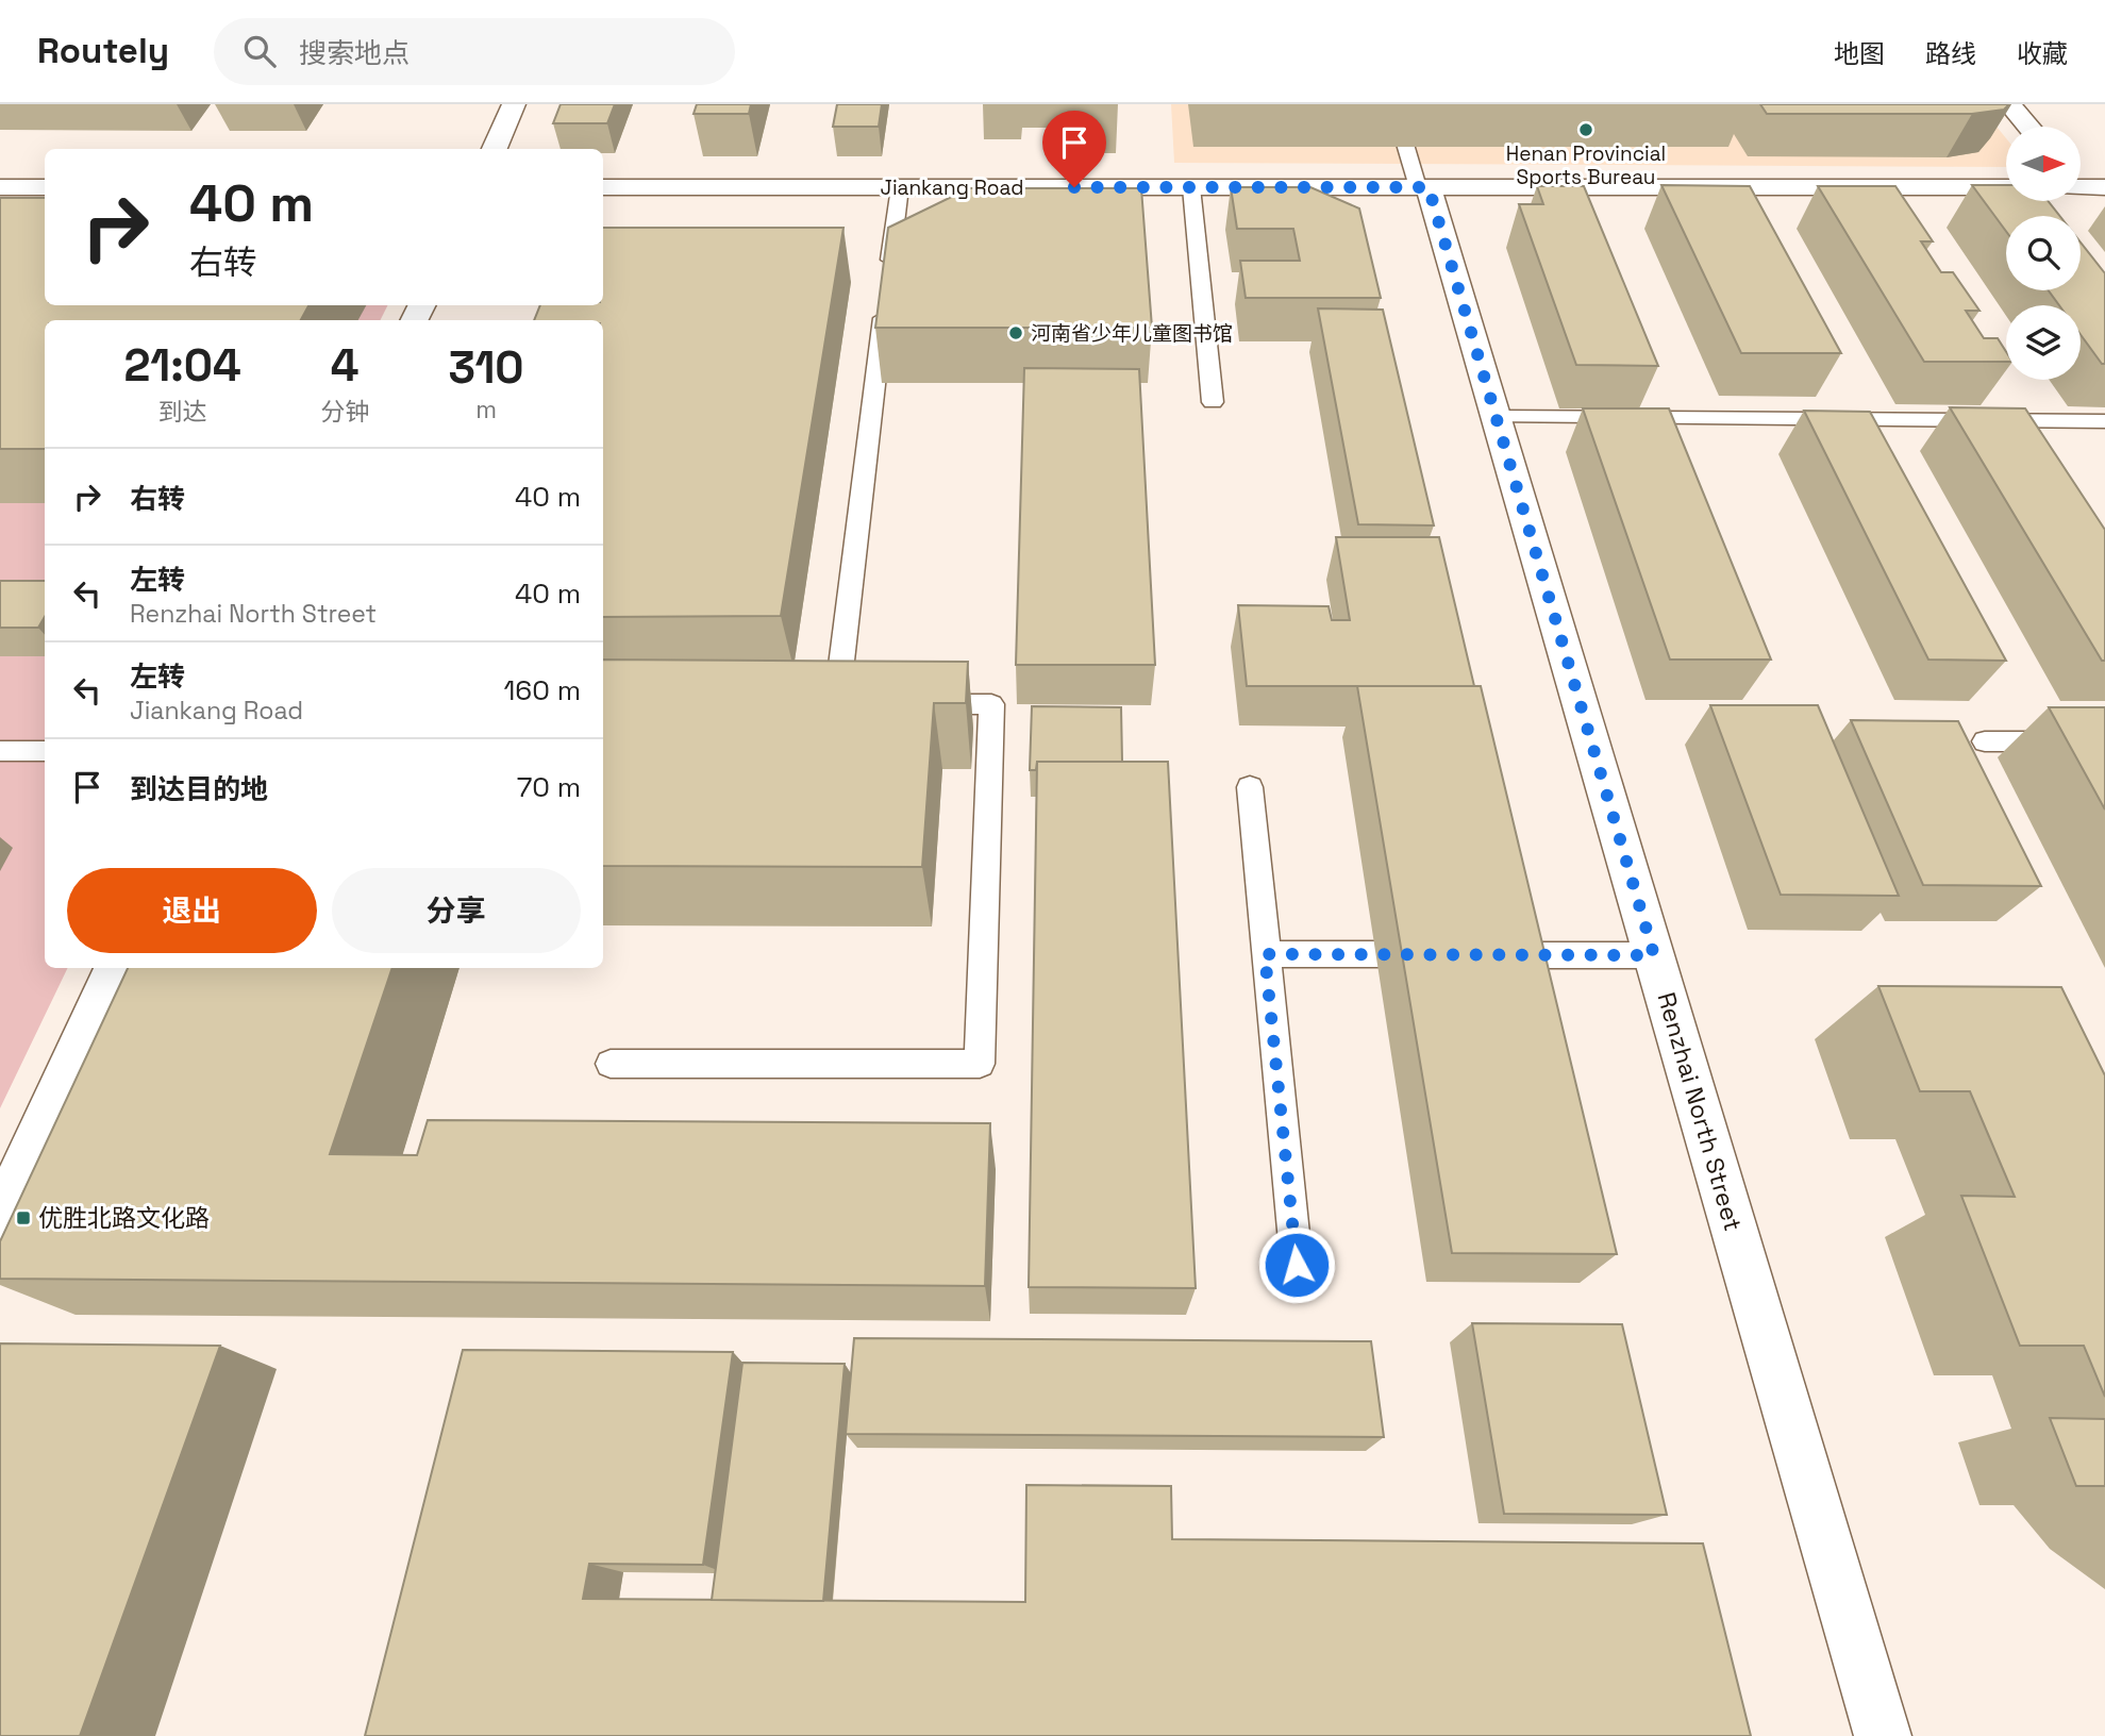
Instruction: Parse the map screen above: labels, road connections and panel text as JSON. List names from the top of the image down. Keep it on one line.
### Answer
{"streets":{"street":["Jiankang Road","Renzhai North Street"]},"crossings":[["Jiankang Road","Renzhai North Street"]],"places":{"other":["Henan Provincial Sports Bureau","河南省少年儿童图书馆"],"transit":["优胜北路文化路"]},"north":"right","page":{"header":"Routely","search":"搜索地点","nav":["地图","路线","收藏"],"turn":["40 m","右转"],"eta":["21:04","到达","4","分钟","310","m"],"list":[{"name":"右转","value":"40 m"},{"name":"左转","note":"Renzhai North Street","value":"40 m"},{"name":"左转","note":"Jiankang Road","value":"160 m"},{"name":"到达目的地","value":"70 m"}],"buttons":["退出","分享"]}}
